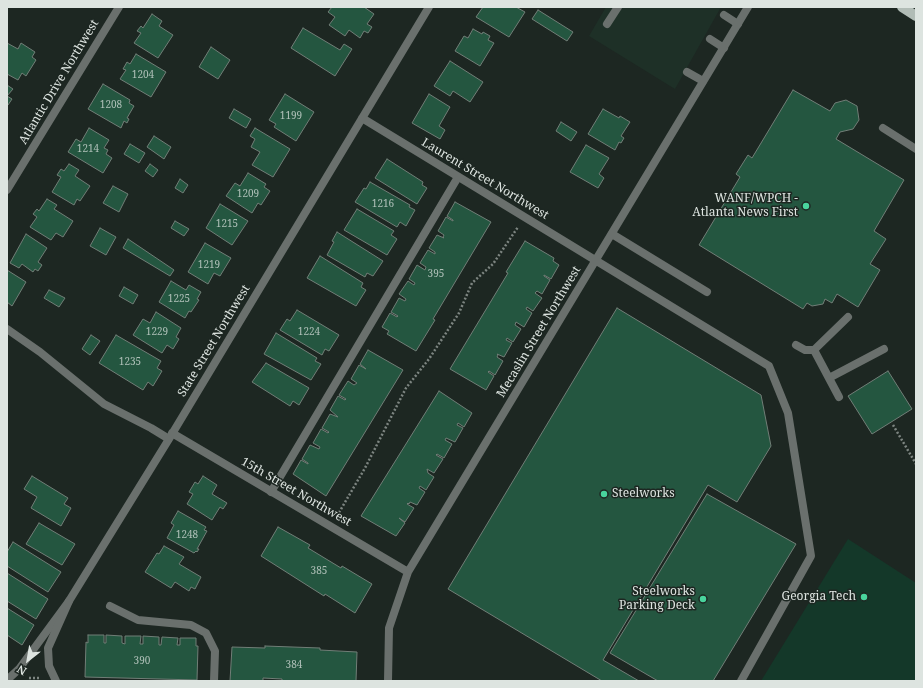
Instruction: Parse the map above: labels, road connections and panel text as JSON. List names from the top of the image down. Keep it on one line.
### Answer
{"streets":{"street":["Atlantic Drive Northwest","Laurent Street Northwest","Mecaslin Street Northwest","State Street Northwest","15th Street Northwest"]},"crossings":[["Laurent Street Northwest","Mecaslin Street Northwest"],["Laurent Street Northwest","State Street Northwest"],["Mecaslin Street Northwest","15th Street Northwest"],["State Street Northwest","15th Street Northwest"]],"places":["WANF/WPCH - Atlanta News First","Steelworks","Georgia Tech","Steelworks Parking Deck"],"house_numbers":["1204","1208","1199","1214","1209","1216","1215","1219","395","1225","1229","1224","1235","1248","385","390","384"],"north":"bottom left"}
